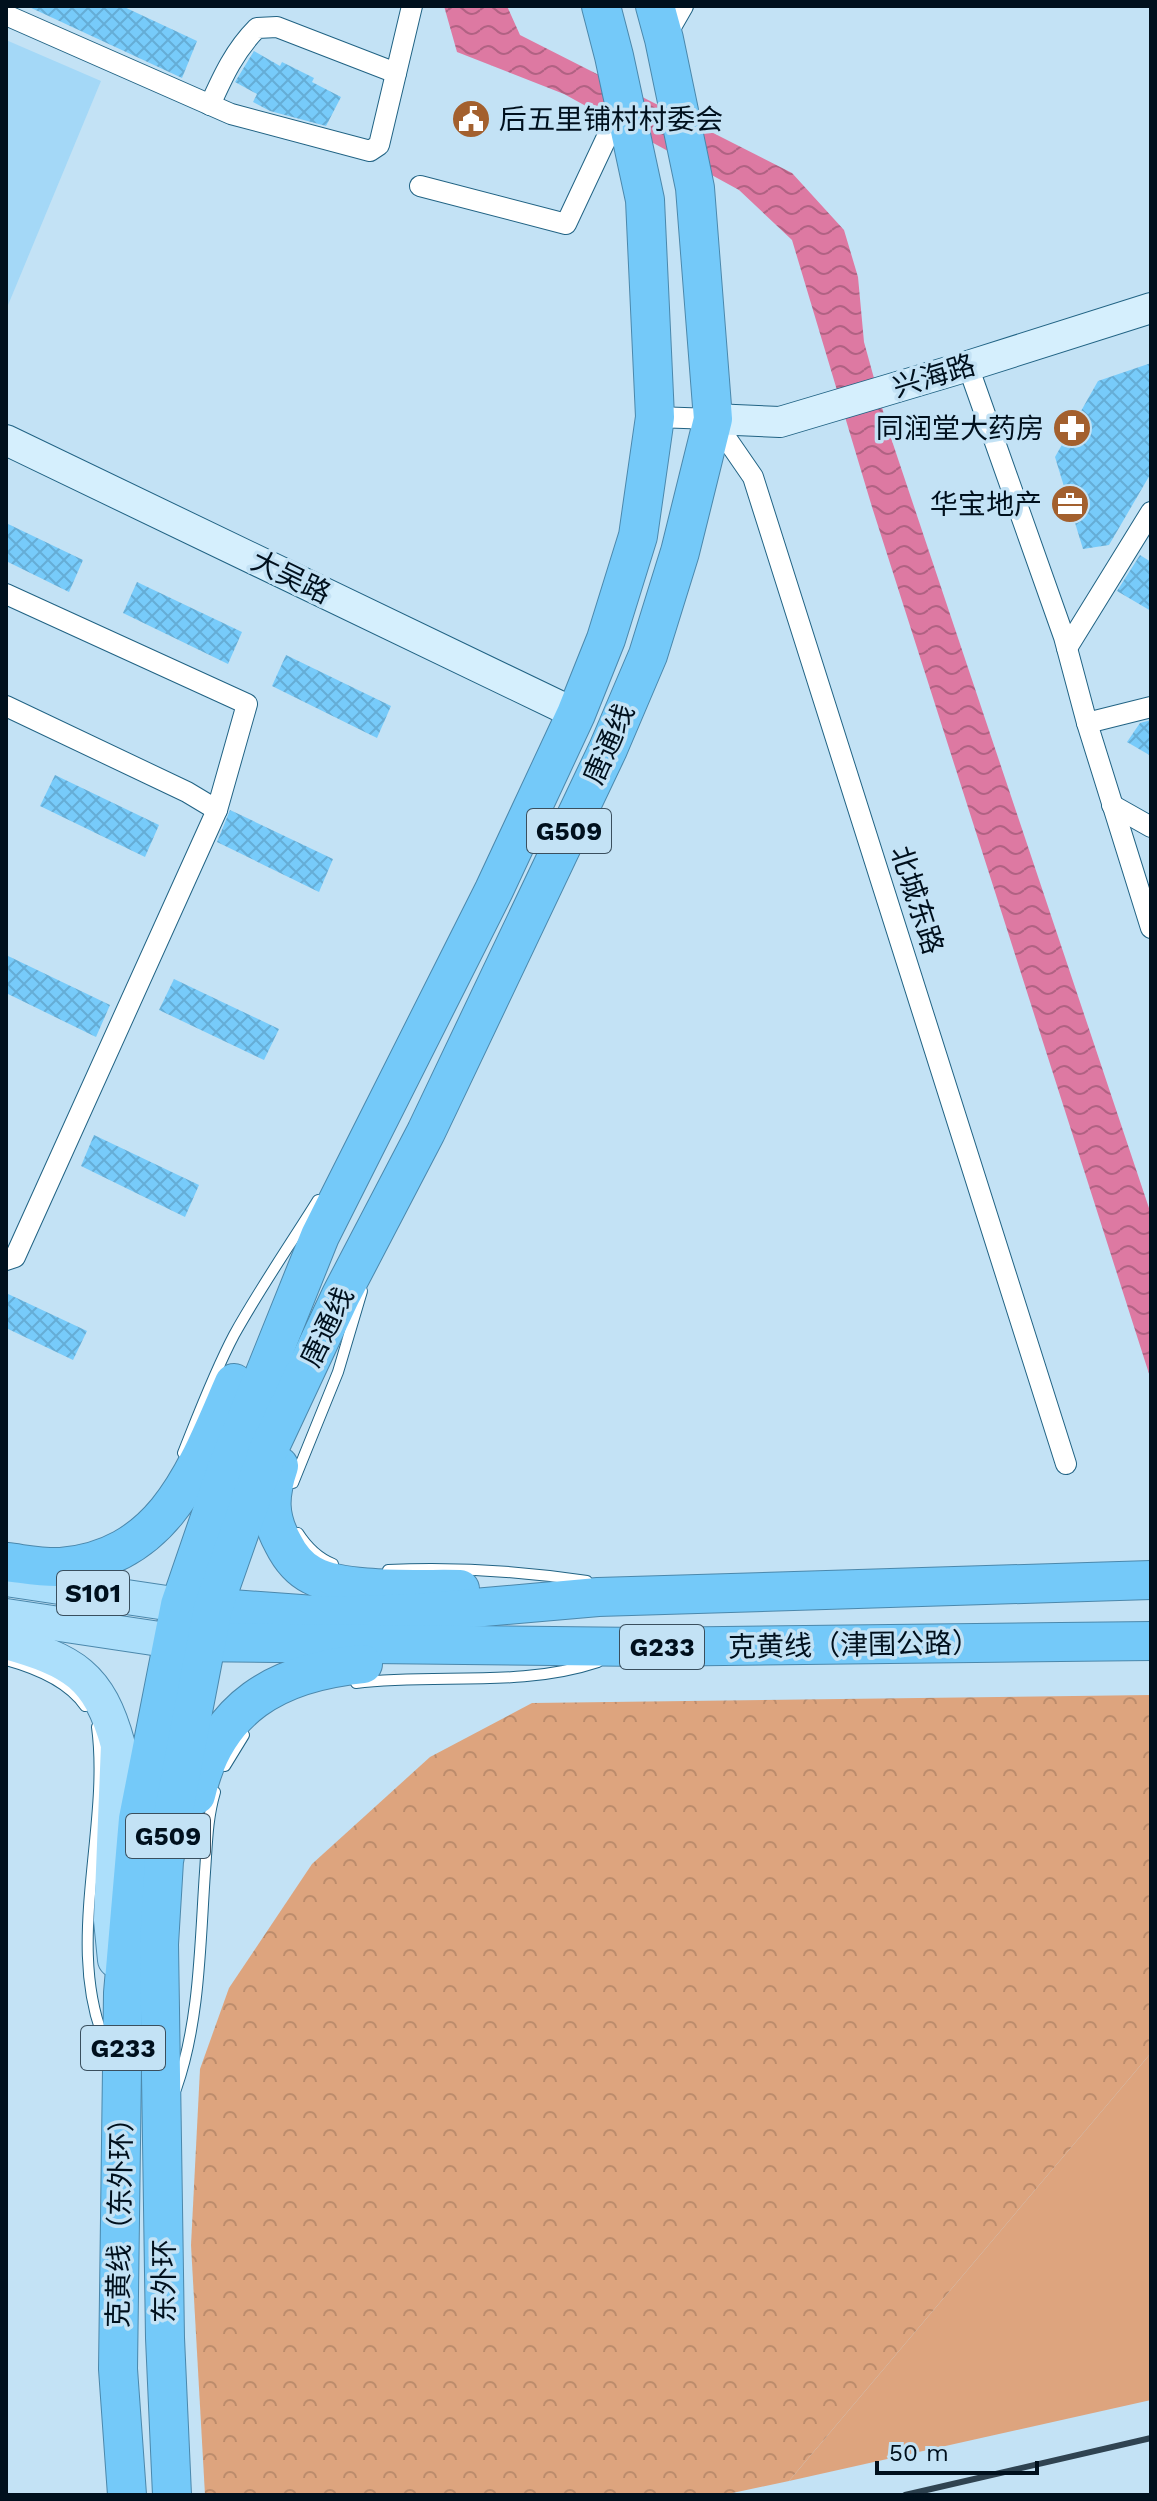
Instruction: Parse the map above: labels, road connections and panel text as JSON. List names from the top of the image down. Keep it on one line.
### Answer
{"streets":{"highway":["唐通线","G509","克黄线（津围公路）","G233","克黄线（东外环）","东外环"],"main road":["S101"],"street":["兴海路","大吴路","北城东路"]},"crossings":[["兴海路","唐通线"],["兴海路","北城东路"],["大吴路","唐通线"],["唐通线","G509"],["唐通线","北城东路"],["唐通线","S101"],["唐通线","克黄线（津围公路）"],["唐通线","克黄线（东外环）"],["G509","S101"],["G509","克黄线（津围公路）"],["G509","G233"],["G509","克黄线（东外环）"],["G509","东外环"],["S101","克黄线（津围公路）"],["S101","克黄线（东外环）"],["克黄线（津围公路）","G233"],["克黄线（津围公路）","克黄线（东外环）"],["G233","东外环"]],"places":{"public building":["后五里铺村村委会"],"pharmacy":["同润堂大药房"],"office":["华宝地产"]},"scale_bar":"50 m"}
